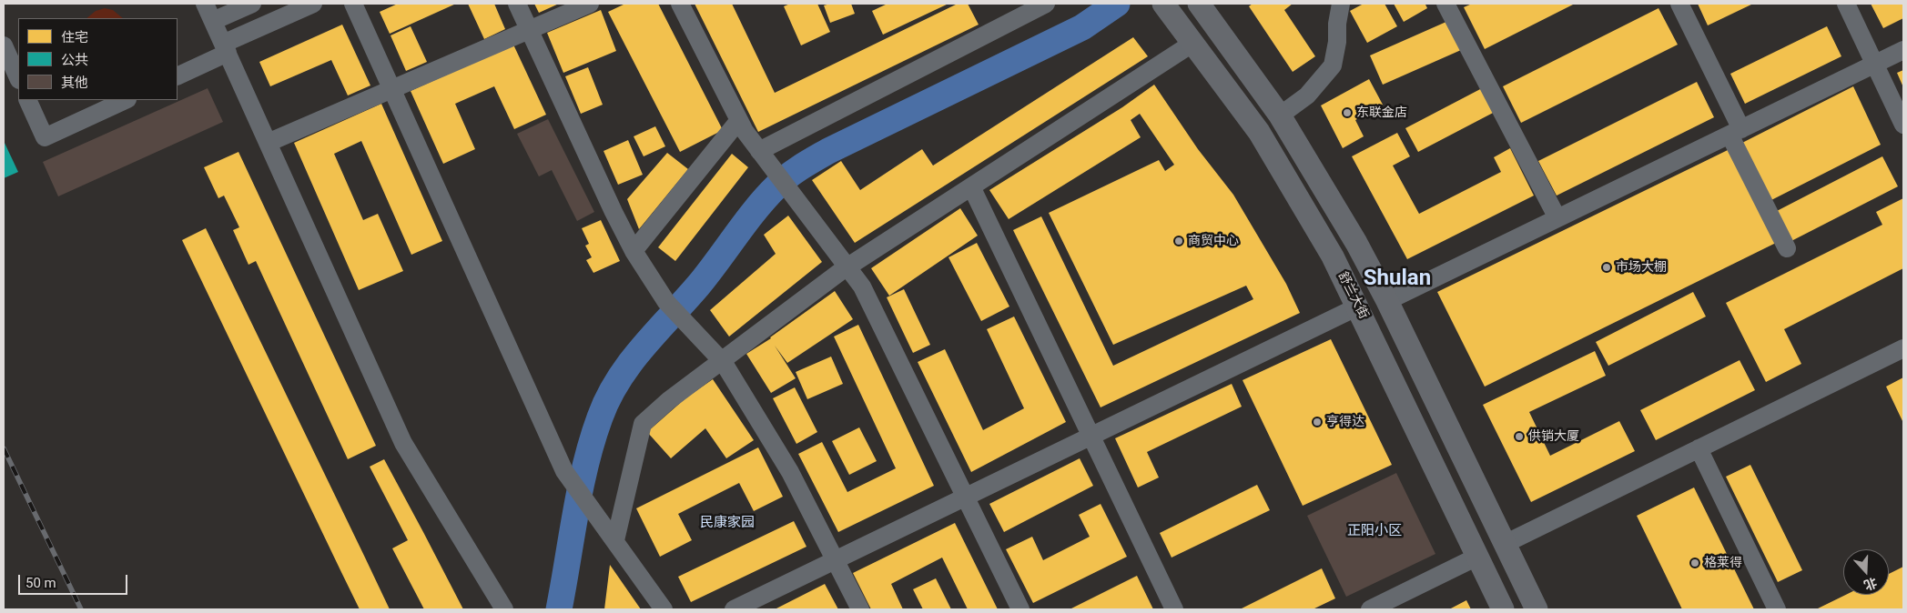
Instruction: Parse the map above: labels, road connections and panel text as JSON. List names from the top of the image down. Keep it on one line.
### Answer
{"streets":{"main road":["舒兰大街"]},"districts":["Shulan","民康家园","正阳小区"],"places":["东联金店","商贸中心","市场大棚","亨得达","供销大厦","格莱得"],"legend":["住宅","公共","其他"],"scale_bar":"50 m","north":"bottom"}
